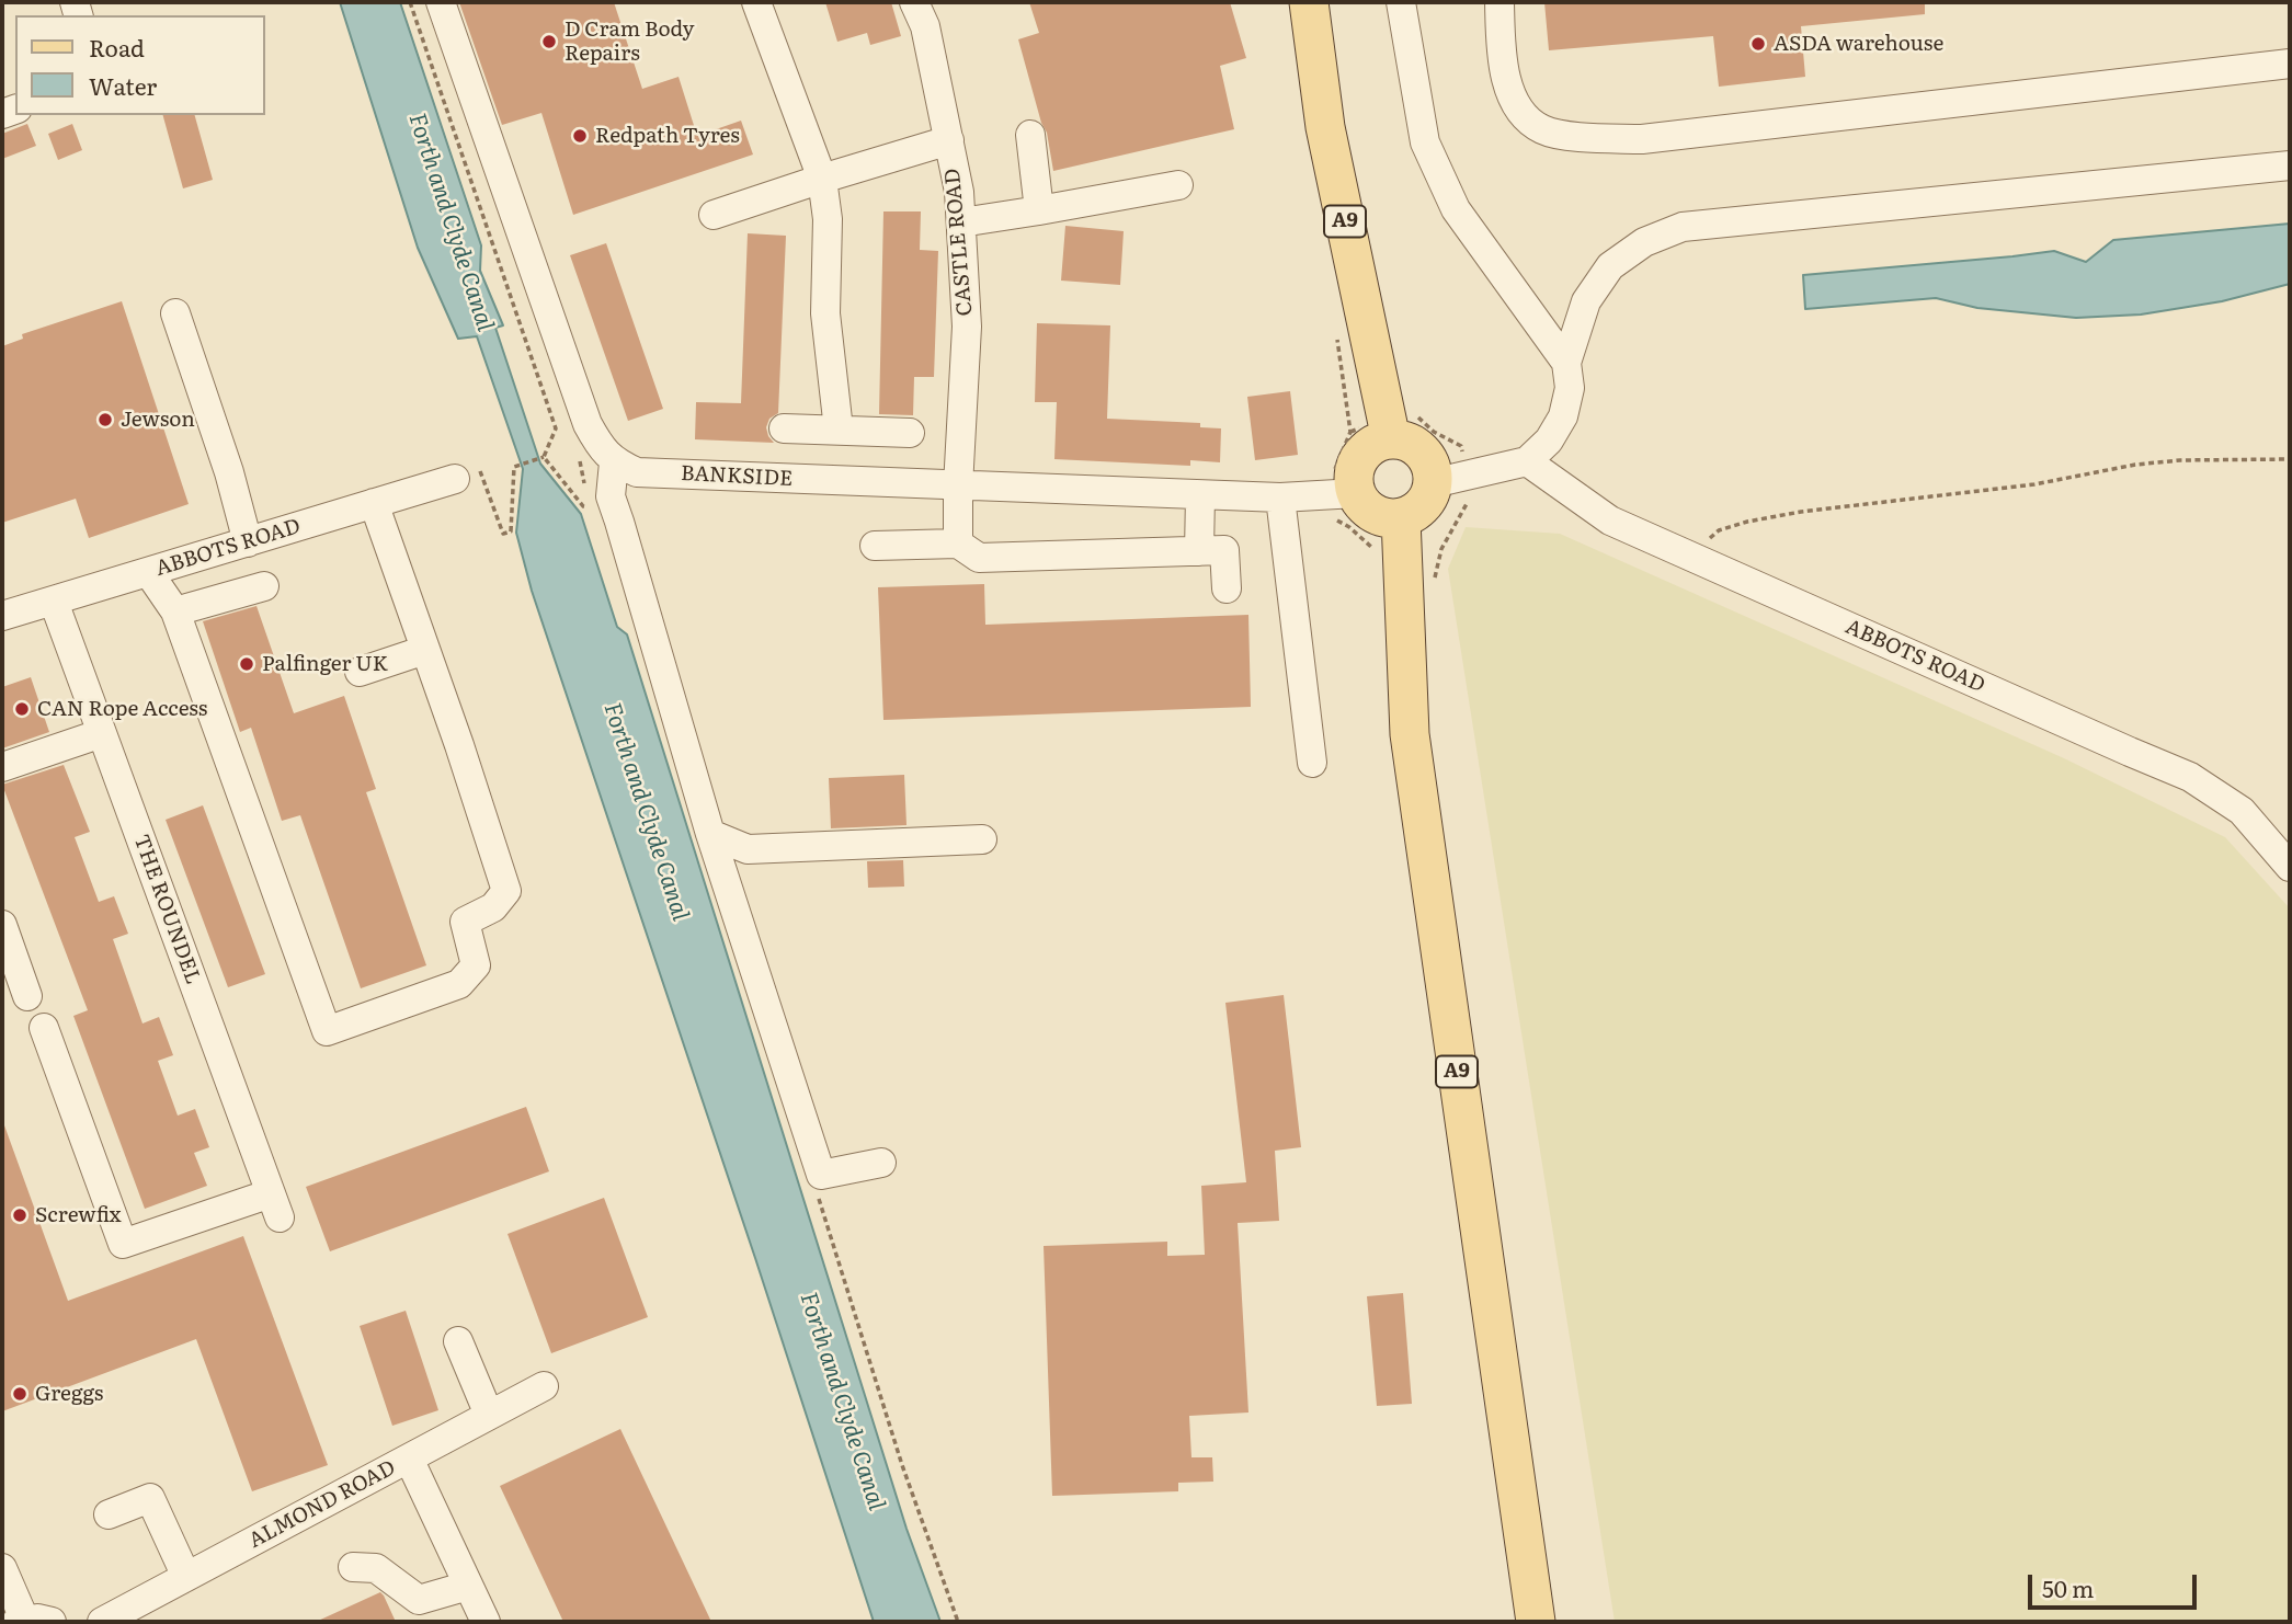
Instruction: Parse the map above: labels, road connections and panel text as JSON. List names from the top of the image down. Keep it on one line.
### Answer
{"streets":{"main road":["A9"],"street":["CASTLE ROAD","BANKSIDE","ABBOTS ROAD","THE ROUNDEL","ALMOND ROAD"]},"crossings":[["A9","BANKSIDE"],["CASTLE ROAD","BANKSIDE"],["ABBOTS ROAD","THE ROUNDEL"]],"water":["Forth and Clyde Canal"],"places":["D Cram Body Repairs","ASDA warehouse","Redpath Tyres","Jewson","Palfinger UK","CAN Rope Access","Screwfix","Greggs"],"legend":["Road","Water"],"scale_bar":"50 m"}
